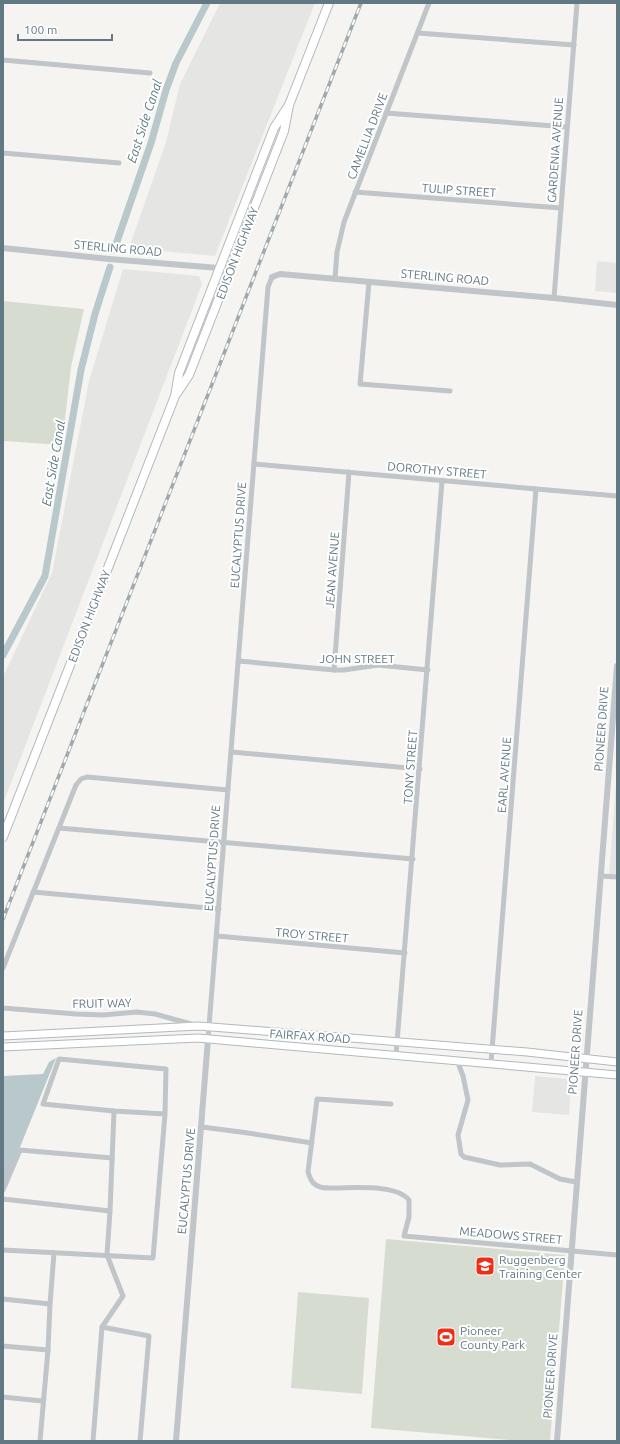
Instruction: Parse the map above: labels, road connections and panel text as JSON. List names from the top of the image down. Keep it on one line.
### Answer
{"streets":{"main road":["EDISON HIGHWAY","FAIRFAX ROAD"],"street":["CAMELLIA DRIVE","GARDENIA AVENUE","TULIP STREET","STERLING ROAD","DOROTHY STREET","EUCALYPTUS DRIVE","JEAN AVENUE","JOHN STREET","PIONEER DRIVE","TONY STREET","EARL AVENUE","TROY STREET","FRUIT WAY","MEADOWS STREET"]},"crossings":[["CAMELLIA DRIVE","TULIP STREET"],["CAMELLIA DRIVE","STERLING ROAD"],["GARDENIA AVENUE","TULIP STREET"],["GARDENIA AVENUE","STERLING ROAD"],["STERLING ROAD","EDISON HIGHWAY"],["STERLING ROAD","EUCALYPTUS DRIVE"],["DOROTHY STREET","EUCALYPTUS DRIVE"],["DOROTHY STREET","JEAN AVENUE"],["DOROTHY STREET","TONY STREET"],["DOROTHY STREET","EARL AVENUE"],["EUCALYPTUS DRIVE","JOHN STREET"],["EUCALYPTUS DRIVE","TROY STREET"],["EUCALYPTUS DRIVE","FAIRFAX ROAD"],["JEAN AVENUE","JOHN STREET"],["JOHN STREET","TONY STREET"],["PIONEER DRIVE","FAIRFAX ROAD"],["PIONEER DRIVE","MEADOWS STREET"],["TONY STREET","TROY STREET"],["TONY STREET","FAIRFAX ROAD"],["EARL AVENUE","FAIRFAX ROAD"],["FRUIT WAY","FAIRFAX ROAD"]],"water":["East Side Canal"],"places":{"school or university":["Ruggenberg Training Center"],"sports":["Pioneer County Park"]},"scale_bar":"100 m"}
